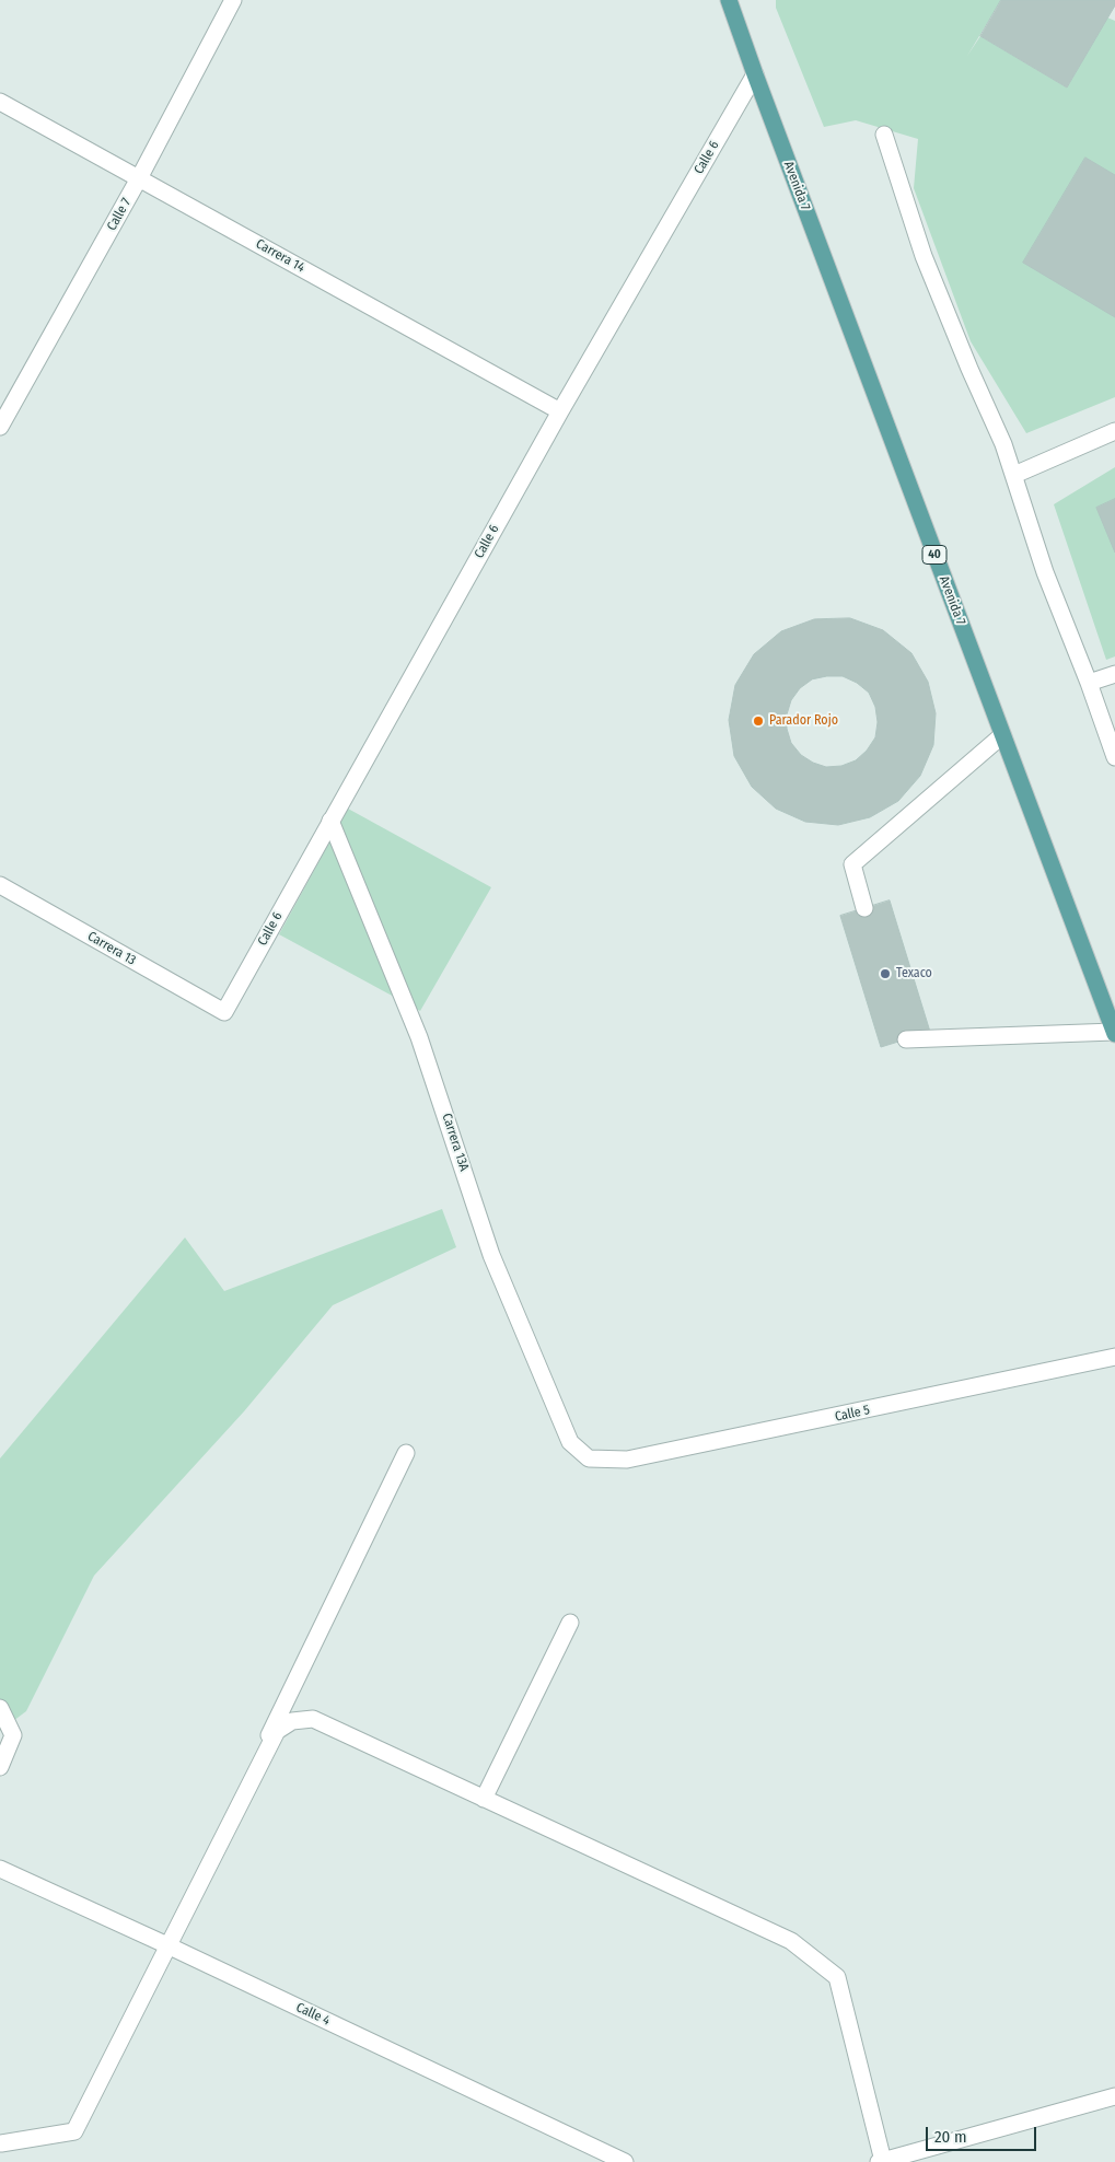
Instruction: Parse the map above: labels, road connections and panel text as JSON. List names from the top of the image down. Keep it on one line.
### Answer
{"streets":{"main road":["Avenida 7","40"],"street":["Calle 6","Calle 7","Carrera 14","Carrera 13","Carrera 13A","Calle 5","Calle 4"]},"crossings":[["Calle 6","Avenida 7"],["Calle 6","Carrera 14"],["Calle 6","Carrera 13"],["Calle 6","Carrera 13A"],["Calle 7","Carrera 14"],["Carrera 13A","Calle 5"]],"places":["Parador Rojo","Texaco"],"scale_bar":"20 m"}
